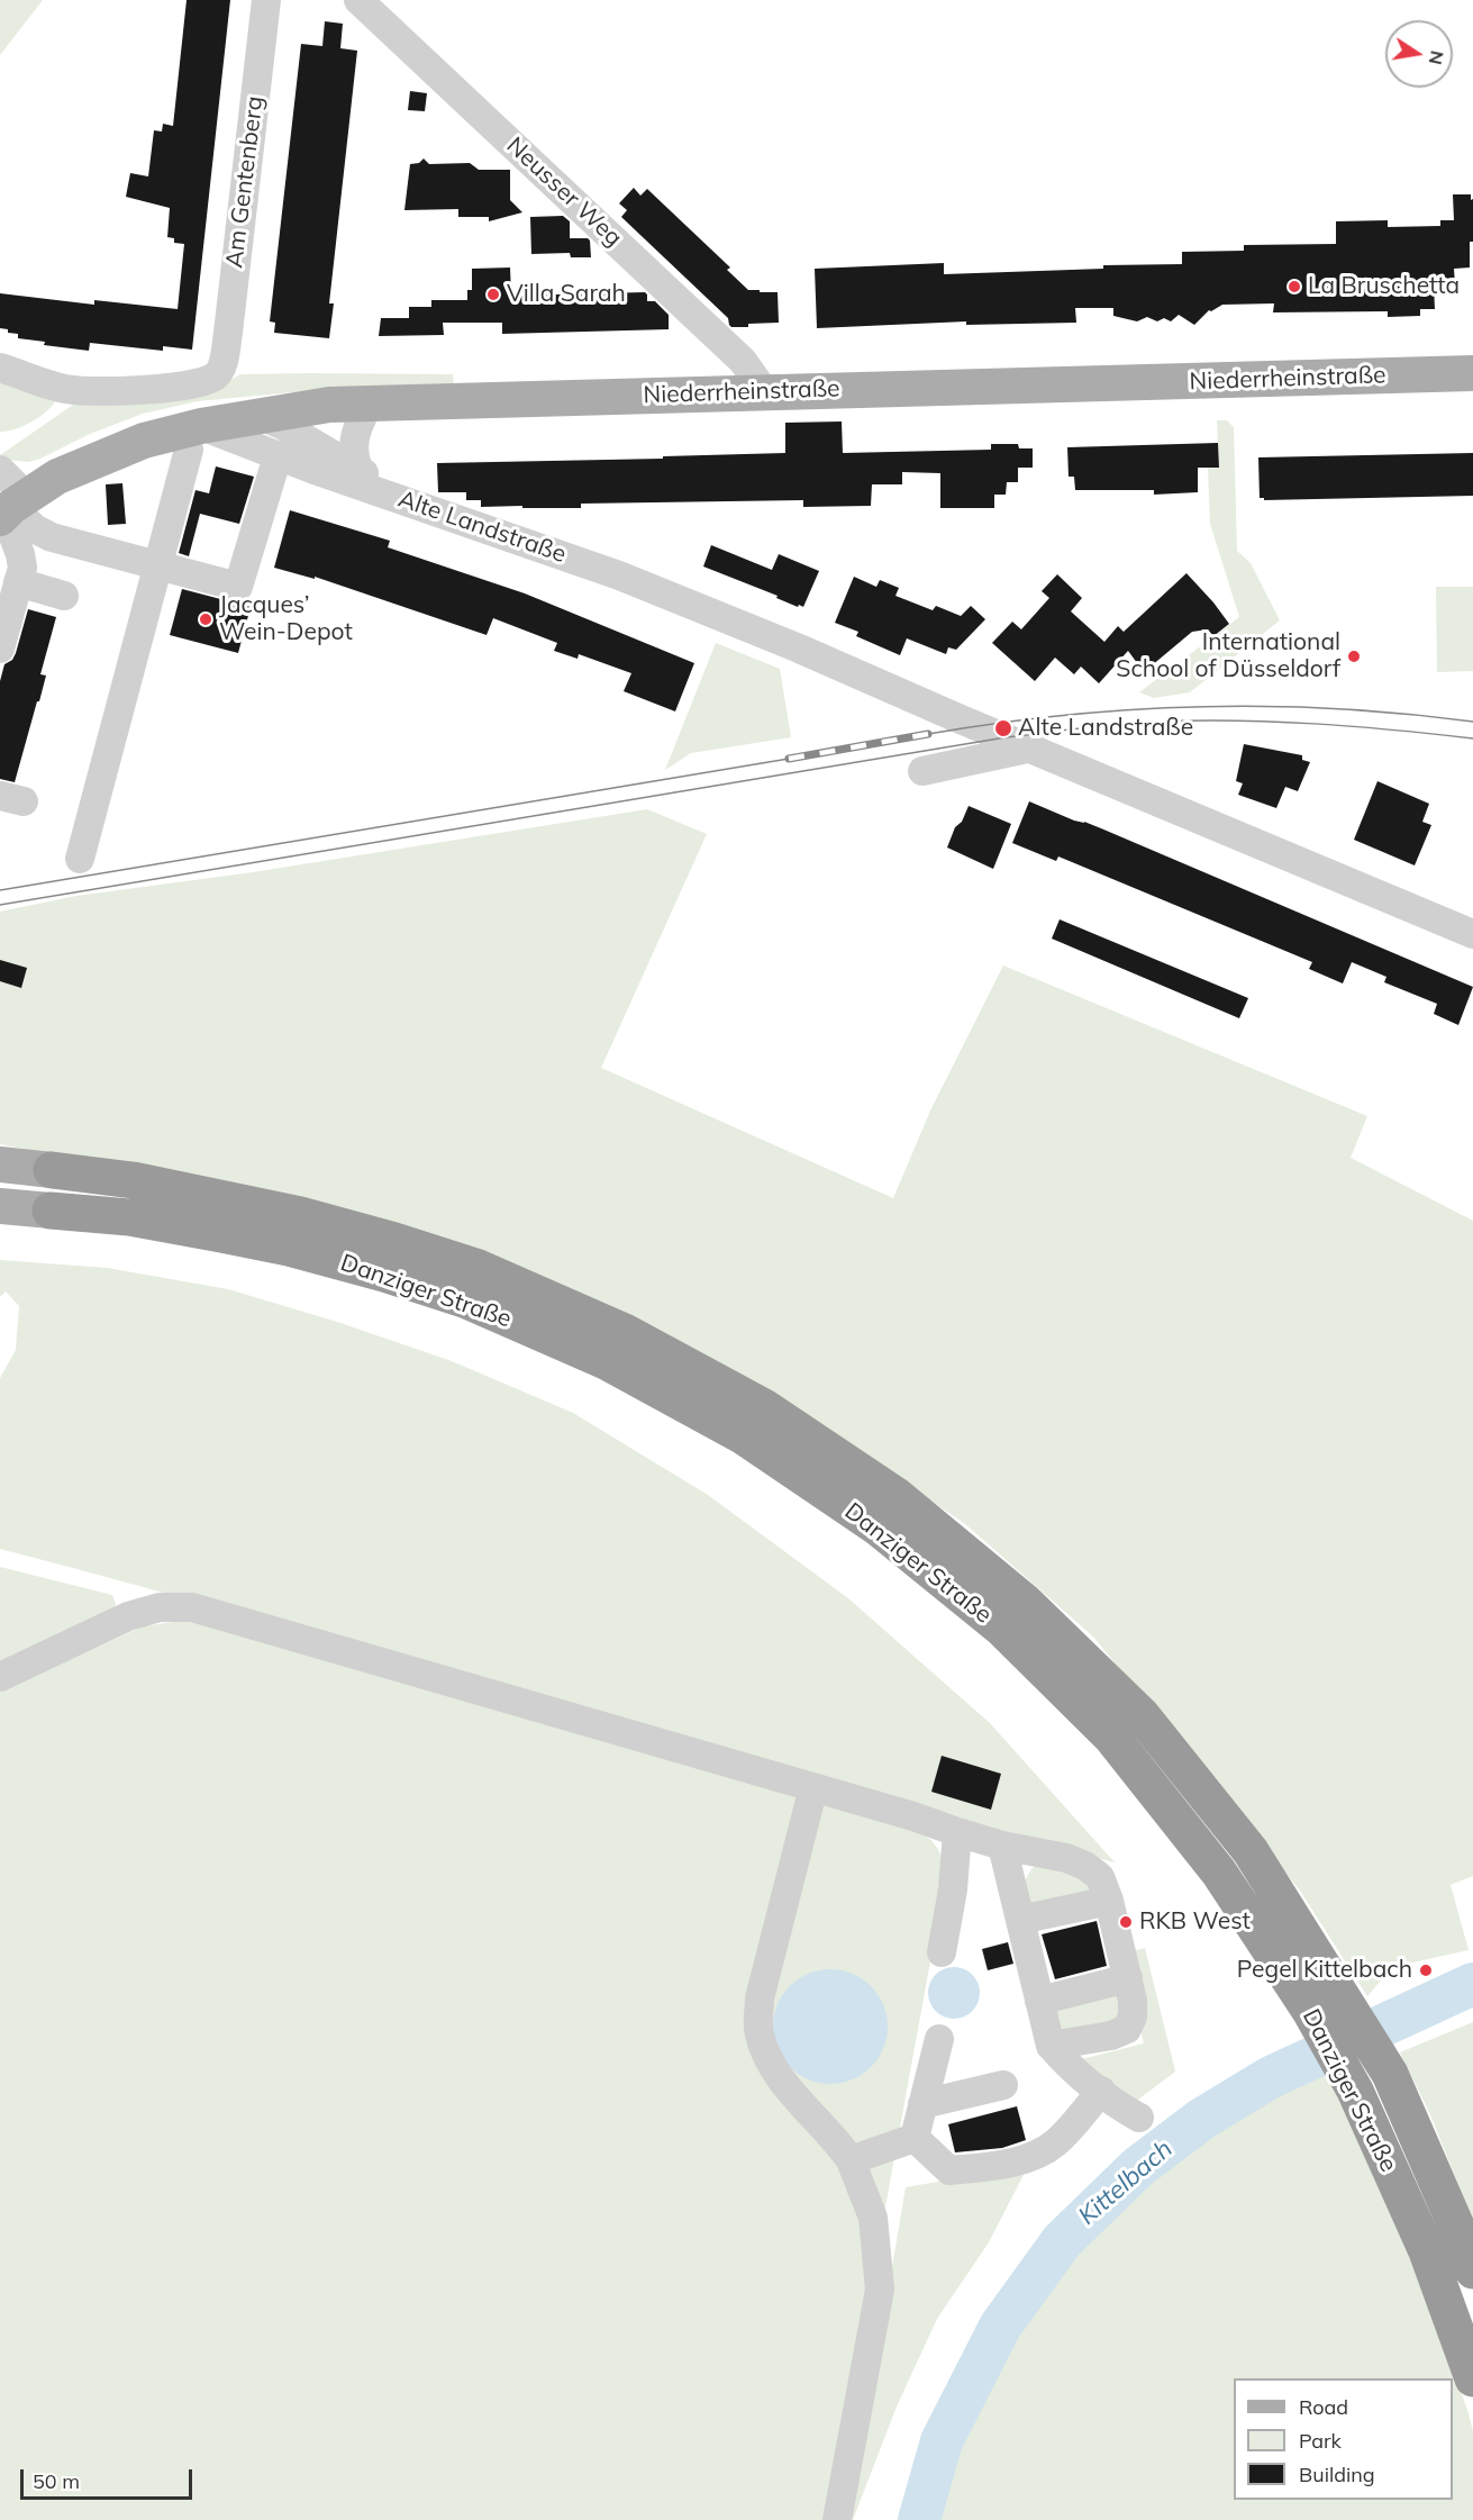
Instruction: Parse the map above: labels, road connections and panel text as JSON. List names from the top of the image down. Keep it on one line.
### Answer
{"streets":{"highway":["Danziger Straße"],"main road":["Niederrheinstraße"],"street":["Am Gentenberg","Neusser Weg","Alte Landstraße"]},"crossings":[["Neusser Weg","Niederrheinstraße"],["Niederrheinstraße","Alte Landstraße"]],"water":["Kittelbach"],"places":["La Bruschetta","Villa Sarah","Jacques’ Wein-Depot","International School of Düsseldorf","Alte Landstraße","RKB West","Pegel Kittelbach"],"legend":["Road","Park","Building"],"scale_bar":"50 m","north":"right"}
